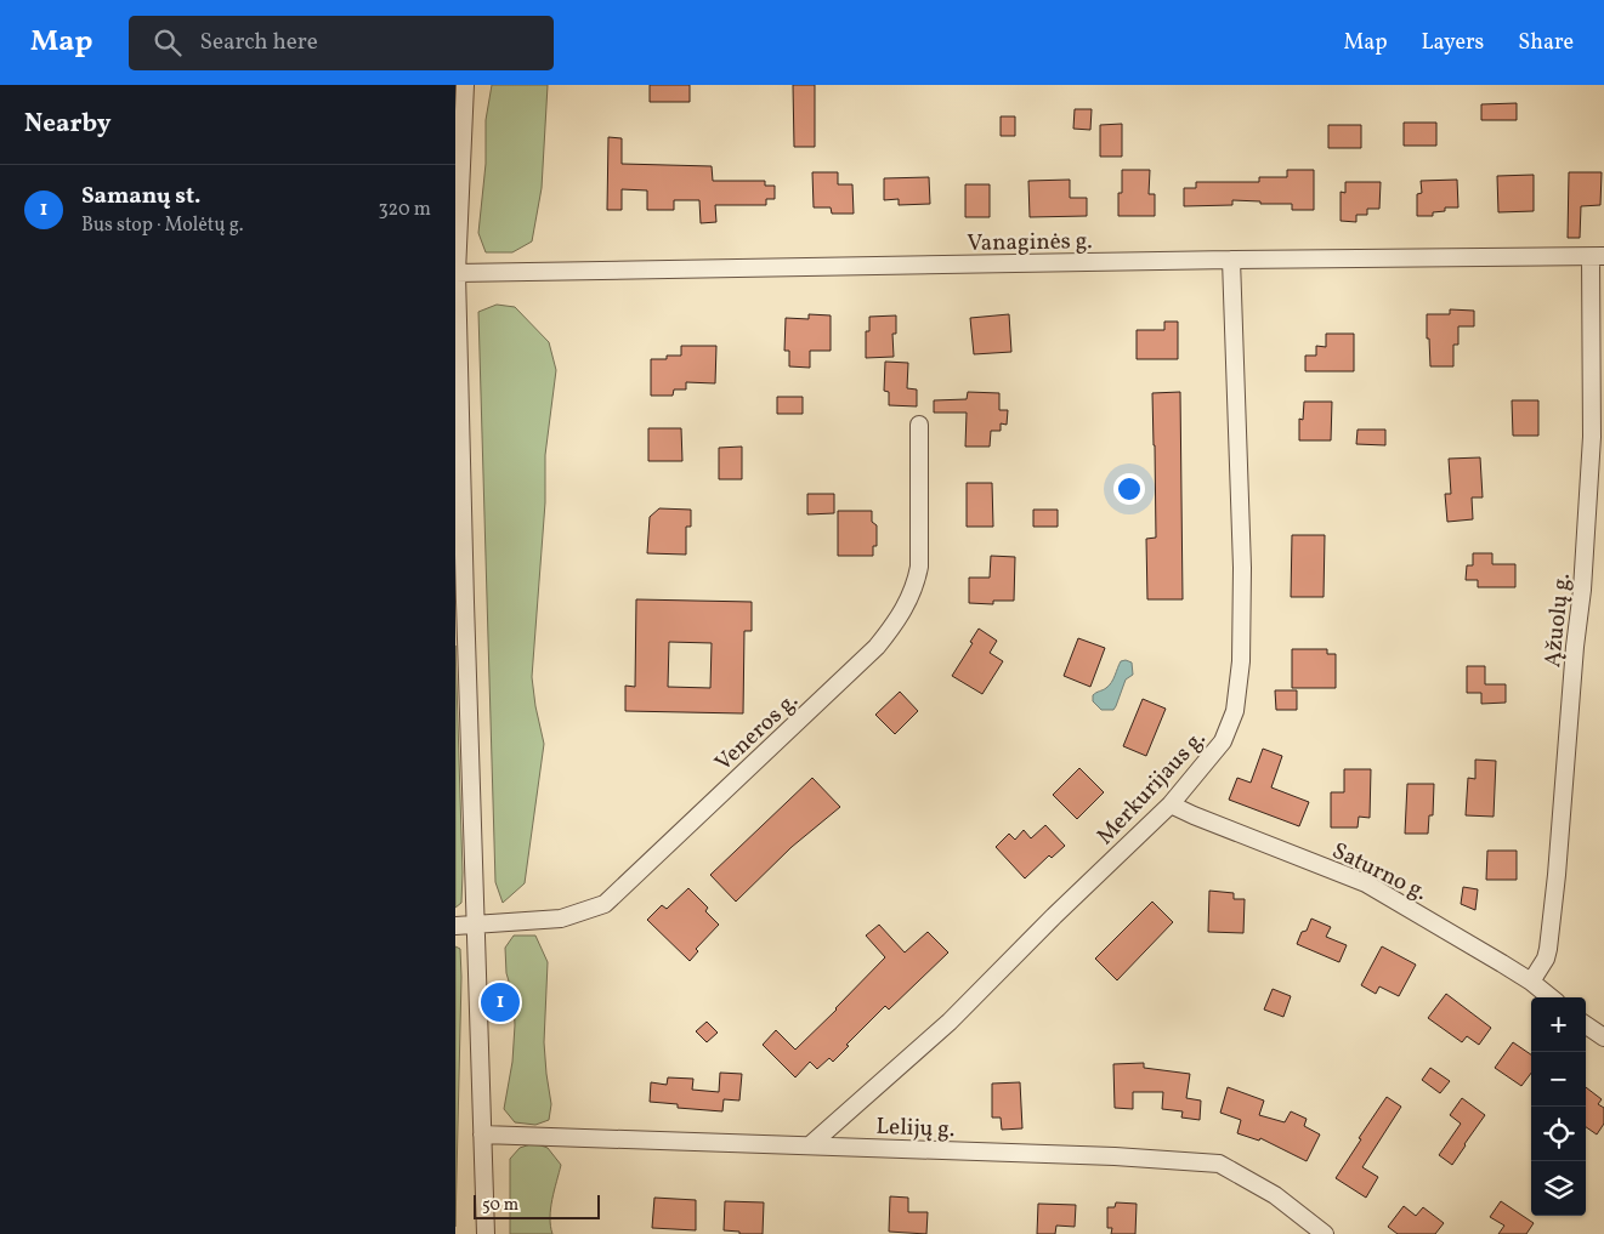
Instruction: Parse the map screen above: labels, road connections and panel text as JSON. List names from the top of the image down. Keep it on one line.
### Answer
{"streets":{"street":["Vanaginės g.","Ąžuolų g.","Veneros g.","Merkurijaus g.","Saturno g.","Lelijų g."]},"crossings":[["Vanaginės g.","Ąžuolų g."],["Vanaginės g.","Merkurijaus g."],["Ąžuolų g.","Saturno g."],["Merkurijaus g.","Saturno g."],["Merkurijaus g.","Lelijų g."]],"scale_bar":"50 m","page":{"header":"Map","search":"Search here","nav":["Map","Layers","Share"],"heading":"Nearby","list":[{"mark":"1","name":"Samanų st.","note":"Bus stop · Molėtų g.","value":"320 m"}],"pins":"1","map_buttons":["+","−"],"scale":"50 m"}}
